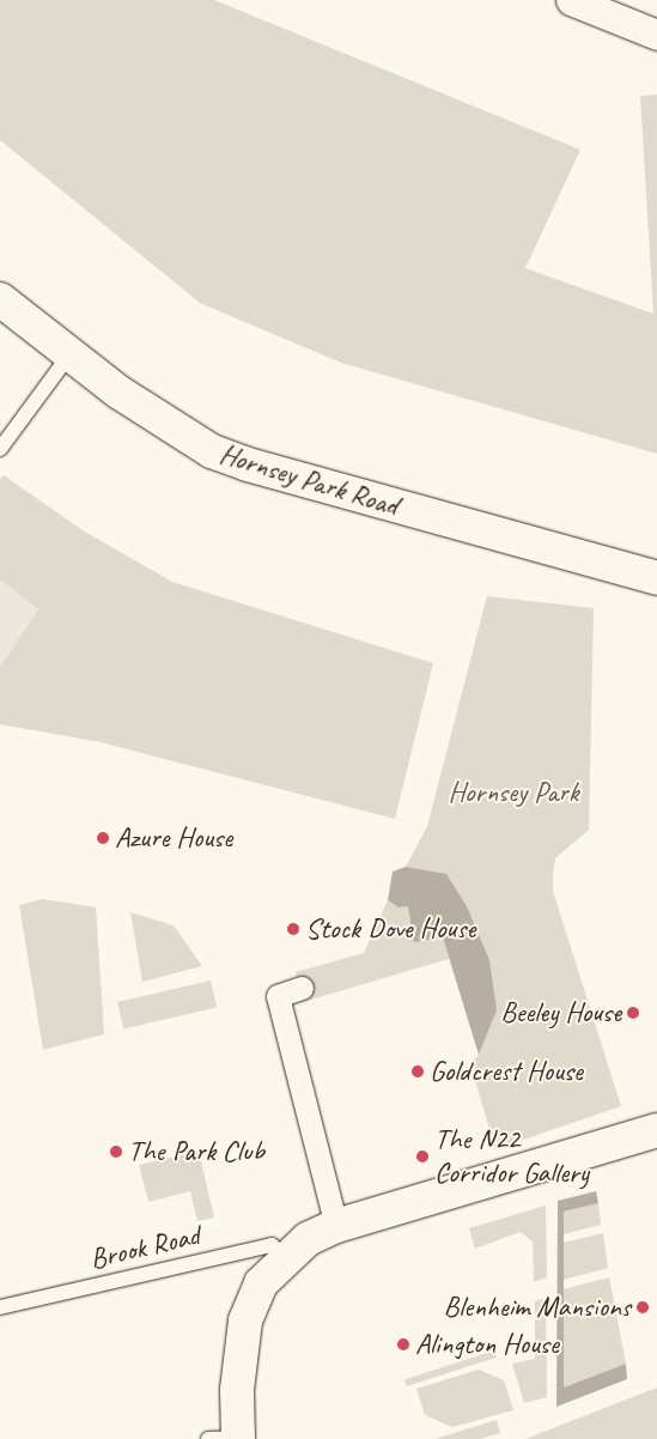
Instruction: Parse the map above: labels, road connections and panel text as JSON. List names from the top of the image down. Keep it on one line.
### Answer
{"streets":{"main road":["Hornsey Park Road"],"lane":["Brook Road"]},"parks":["Hornsey Park"],"places":["Azure House","Stock Dove House","Beeley House","Goldcrest House","The Park Club","The N22 Corridor Gallery","Blenheim Mansions","Alington House"]}
